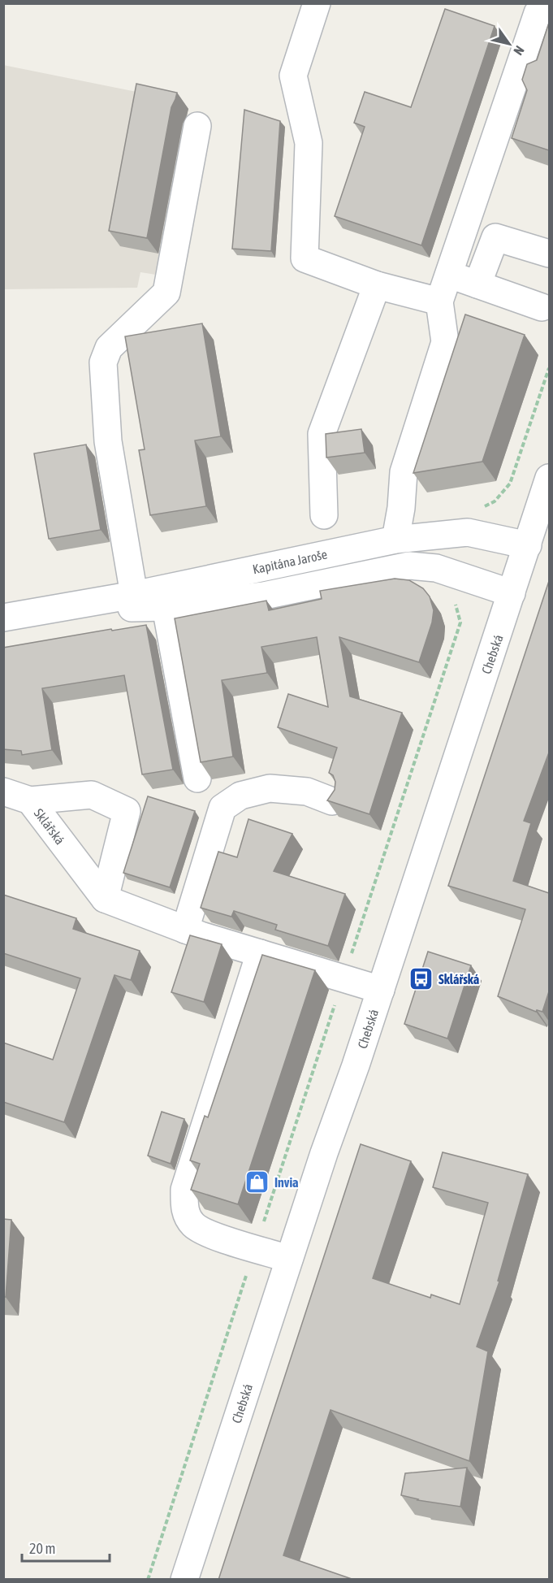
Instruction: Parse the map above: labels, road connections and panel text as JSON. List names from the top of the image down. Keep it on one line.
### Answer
{"streets":{"street":["Kapitána Jaroše","Chebská","Sklářská"]},"crossings":[["Kapitána Jaroše","Chebská"]],"places":{"bus stop":["Sklářská"],"shop":["Invia"]},"scale_bar":"20 m","north":"bottom right"}
